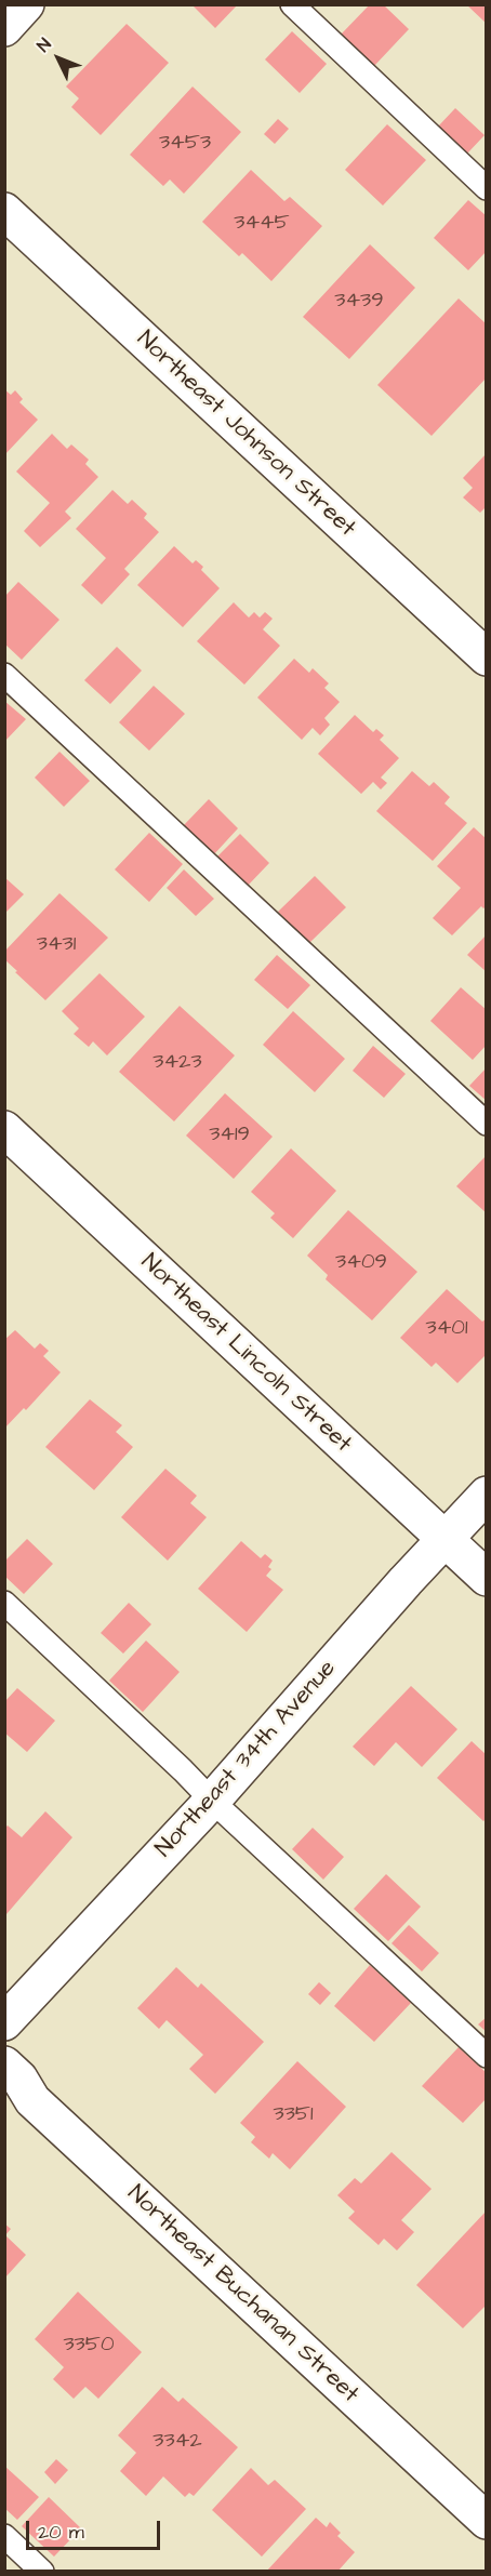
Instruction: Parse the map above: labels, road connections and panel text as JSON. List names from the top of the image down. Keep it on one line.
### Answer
{"streets":{"street":["Northeast Johnson Street","Northeast Lincoln Street","Northeast 34th Avenue","Northeast Buchanan Street"]},"crossings":[["Northeast Lincoln Street","Northeast 34th Avenue"]],"house_numbers":["3453","3445","3439","3431","3423","3419","3409","3401","3351","3350","3342"],"scale_bar":"20 m","north":"top left"}
